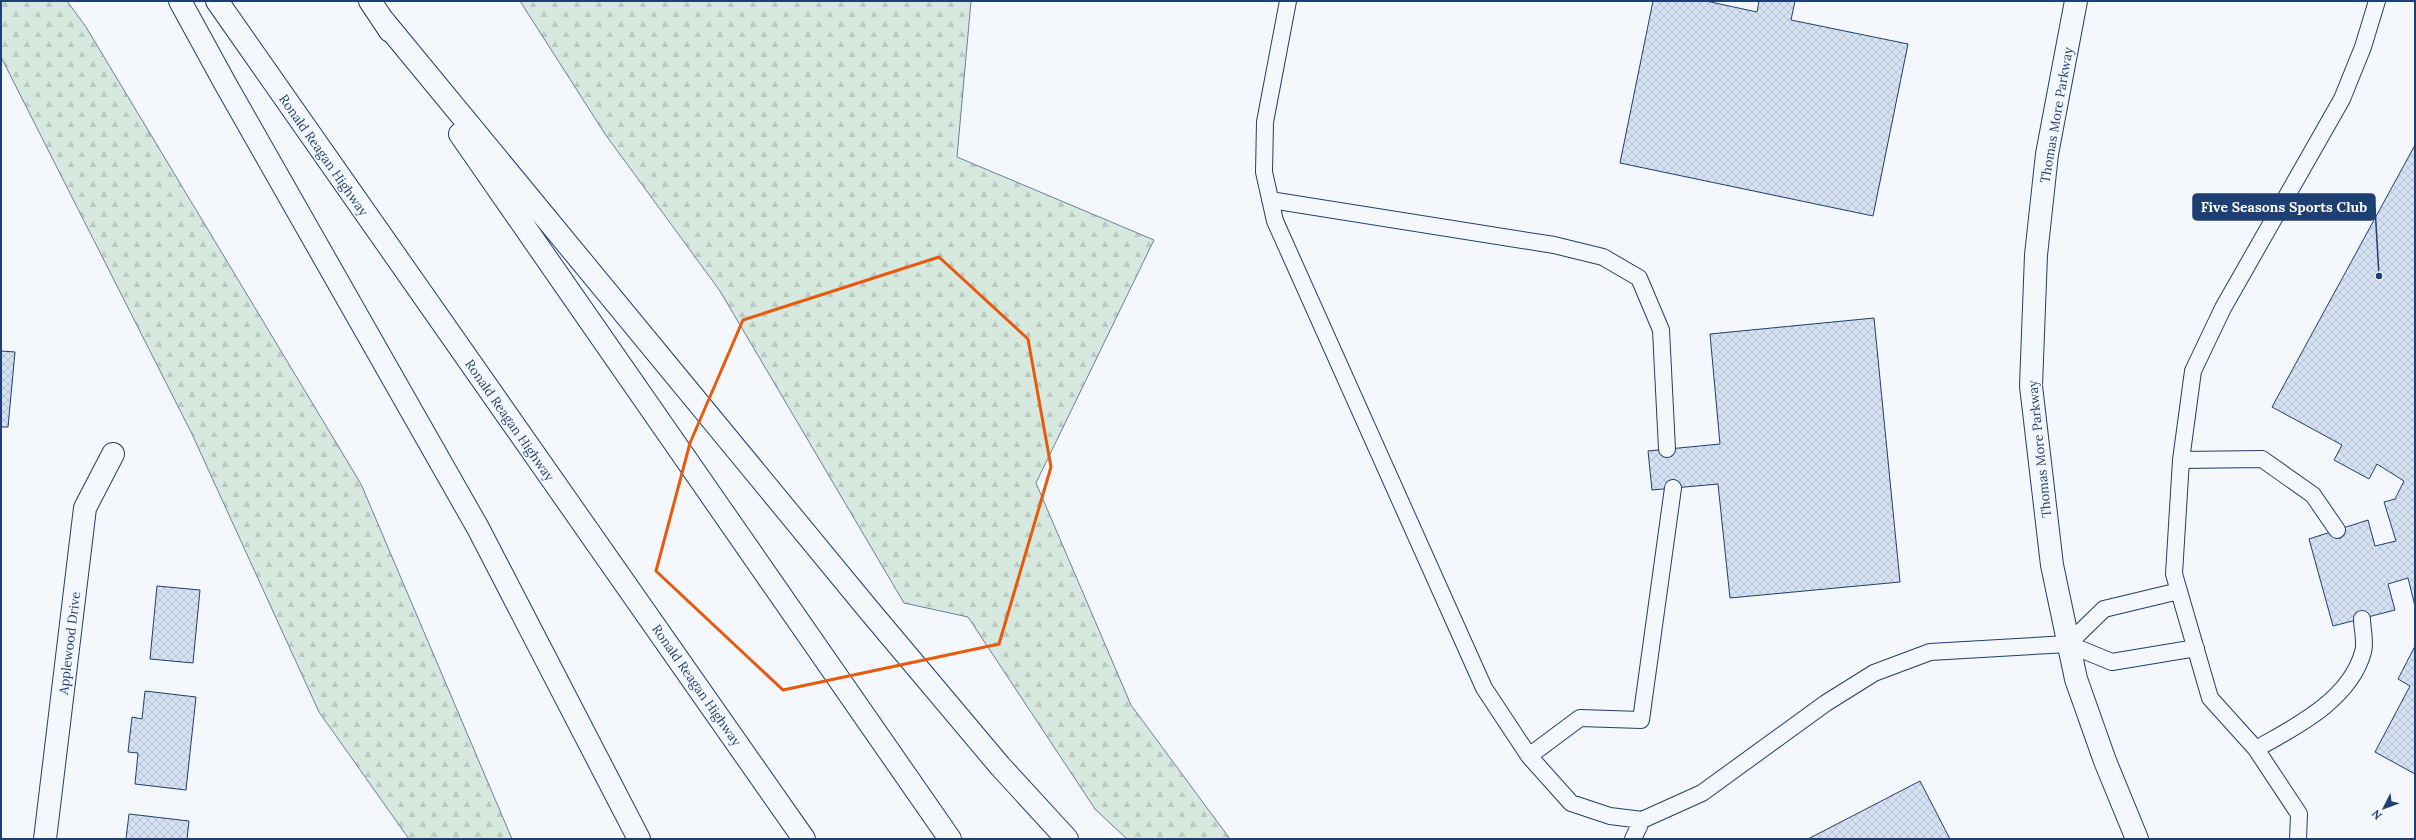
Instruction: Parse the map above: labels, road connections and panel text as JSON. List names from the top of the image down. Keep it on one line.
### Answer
{"streets":{"main road":["Thomas More Parkway","Ronald Reagan Highway","Applewood Drive"]},"places":["Five Seasons Sports Club"],"north":"bottom left"}
